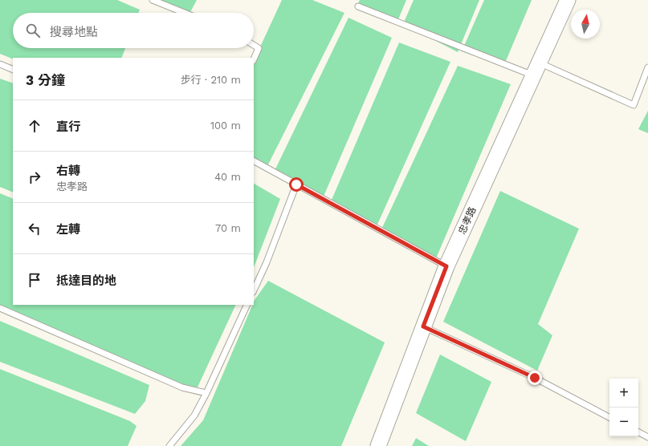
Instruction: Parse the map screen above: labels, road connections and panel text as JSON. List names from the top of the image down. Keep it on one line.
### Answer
{"streets":{"street":["忠孝路"]},"north":"top","page":{"search":"搜尋地點","heading":["3 分鐘","步行 · 210 m"],"list":[["直行","100 m"],["右轉","忠孝路","40 m"],["左轉","70 m"],"抵達目的地"],"map_buttons":["+","−"]}}
